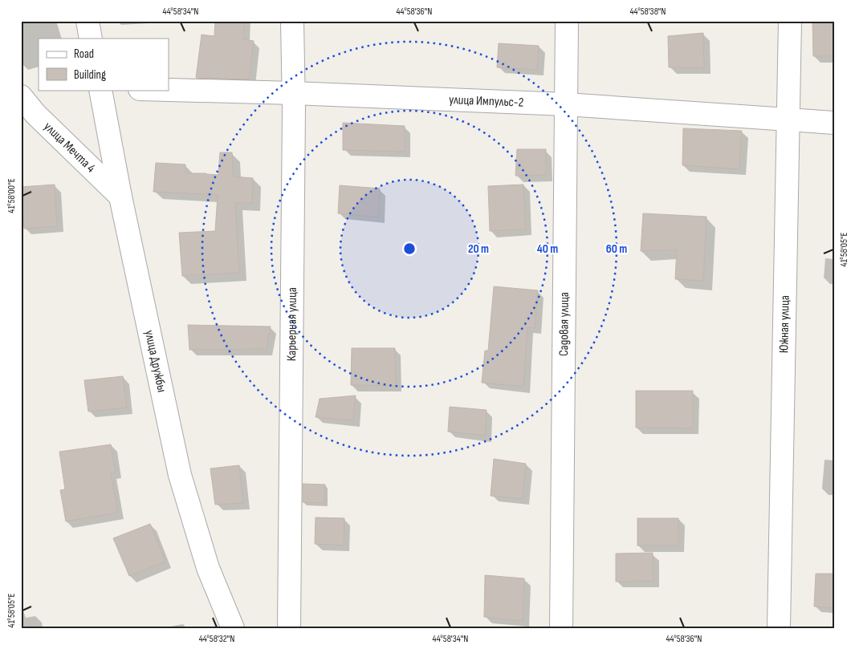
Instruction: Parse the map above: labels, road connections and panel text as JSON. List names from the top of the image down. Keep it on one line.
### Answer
{"streets":{"street":["улица Импульс-2","улица Мечта 4","Карьерная улица","Садовая улица","Южная улица","улица Дружбы"]},"crossings":[["улица Импульс-2","Карьерная улица"],["улица Импульс-2","Садовая улица"],["улица Импульс-2","Южная улица"],["улица Мечта 4","улица Дружбы"]],"legend":["Road","Building"],"coordinates":["44°58'34\"N","44°58'36\"N","44°58'38\"N","41°58'00\"E","41°58'05\"E","44°58'32\"N"],"rings":["20 m","40 m","60 m"]}
